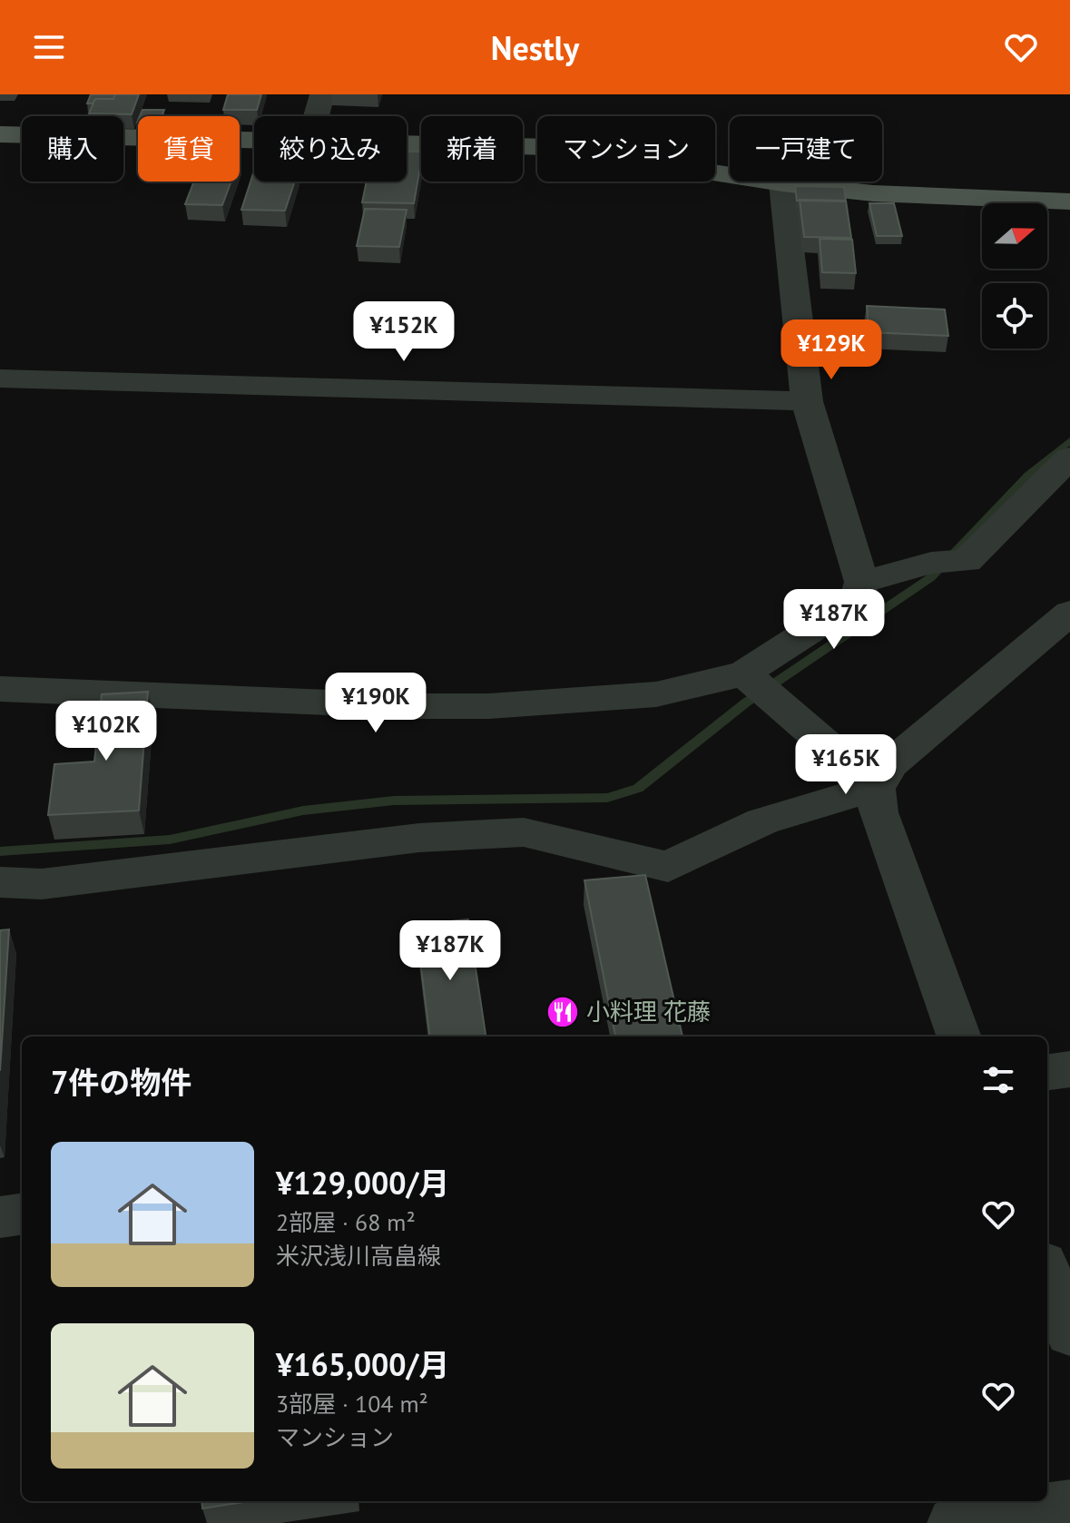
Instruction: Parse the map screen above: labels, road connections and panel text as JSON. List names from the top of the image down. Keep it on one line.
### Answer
{"places":{"restaurant":["小料理 花藤"]},"north":"right","page":{"header":"Nestly","chip":["購入","賃貸","絞り込み","新着","マンション","一戸建て"],"price":["¥152K","¥129K","¥187K","¥190K","¥102K","¥165K","¥187K"],"heading":"7件の物件","list":[{"name":"¥129,000/月","note":"2部屋 · 68 m² · 米沢浅川高畠線"},{"name":"¥165,000/月","note":"3部屋 · 104 m² · マンション"}]}}
